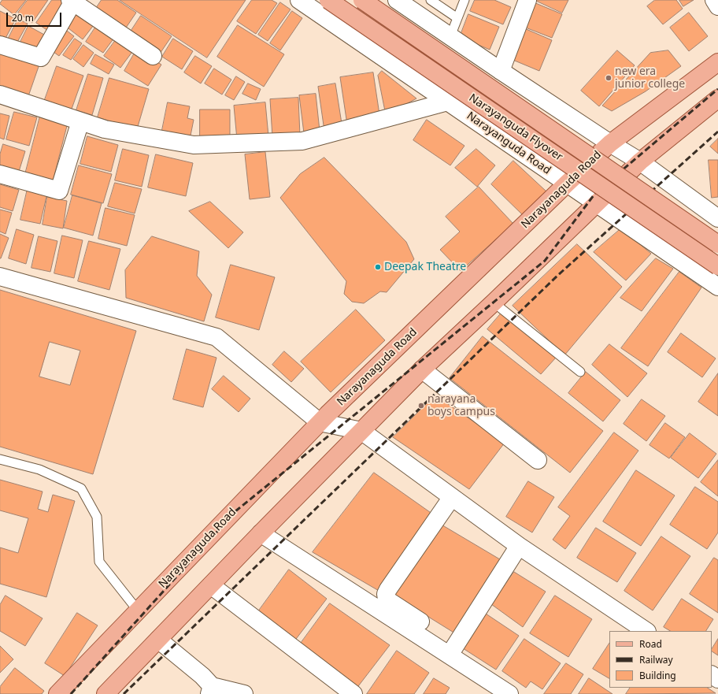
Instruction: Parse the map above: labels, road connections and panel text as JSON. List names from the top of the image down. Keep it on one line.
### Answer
{"streets":{"main road":["Narayanguda Flyover","Narayanaguda Road"],"street":["Narayanguda Road"]},"crossings":[["Narayanguda Road","Narayanaguda Road"]],"places":["new era junior college","Deepak Theatre","narayana boys campus"],"legend":["Road","Railway","Building"],"scale_bar":"20 m"}
